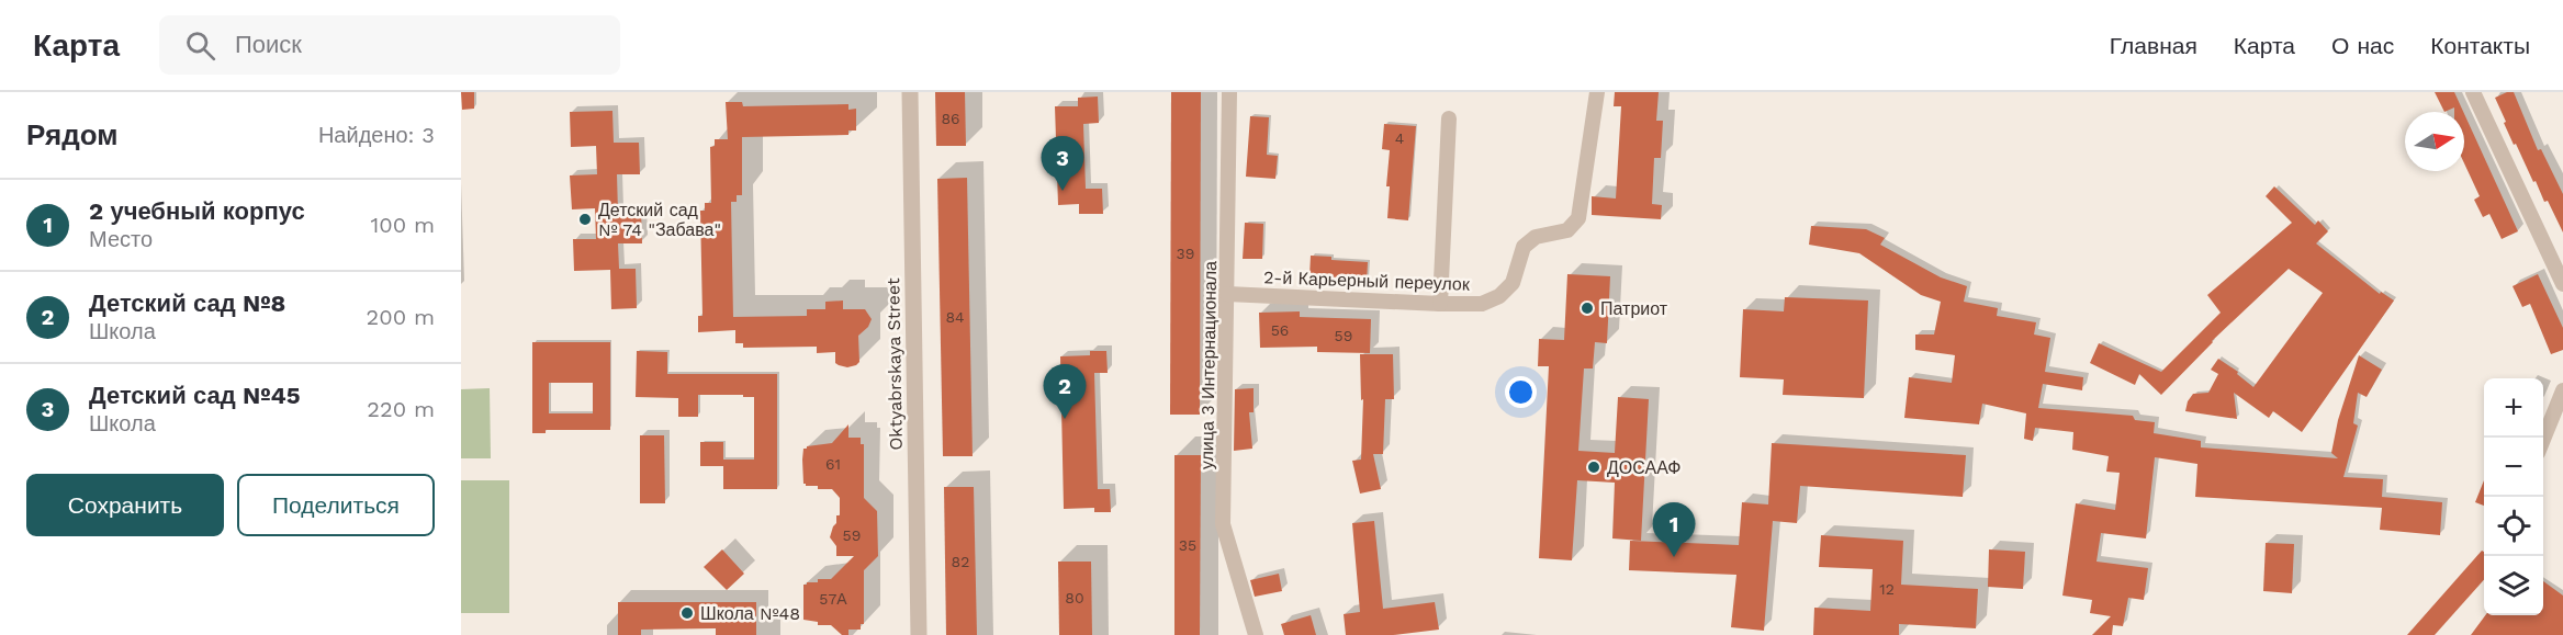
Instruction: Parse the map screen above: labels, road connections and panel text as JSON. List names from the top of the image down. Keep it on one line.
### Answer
{"streets":{"street":["2-й Карьерный переулок","Oktyabrskaya Street","улица 3 Интернационала"]},"crossings":[["2-й Карьерный переулок","улица 3 Интернационала"]],"places":["Детский сад № 74 \"Забава\"","Патриот","ДОСААФ","Школа №48"],"house_numbers":["86","4","39","84","56","59","61","59","35","82","12","80","57А"],"north":"right","page":{"header":"Карта","search":"Поиск","nav":["Главная","Карта","О нас","Контакты"],"heading":["Рядом","Найдено: 3"],"pins":["3","2","1"],"list":[{"mark":"1","name":"2 учебный корпус","note":"Место","value":"100 m"},{"mark":"2","name":"Детский сад №8","note":"Школа","value":"200 m"},{"mark":"3","name":"Детский сад №45","note":"Школа","value":"220 m"}],"map_buttons":["+","−"],"buttons":["Сохранить","Поделиться"]}}
